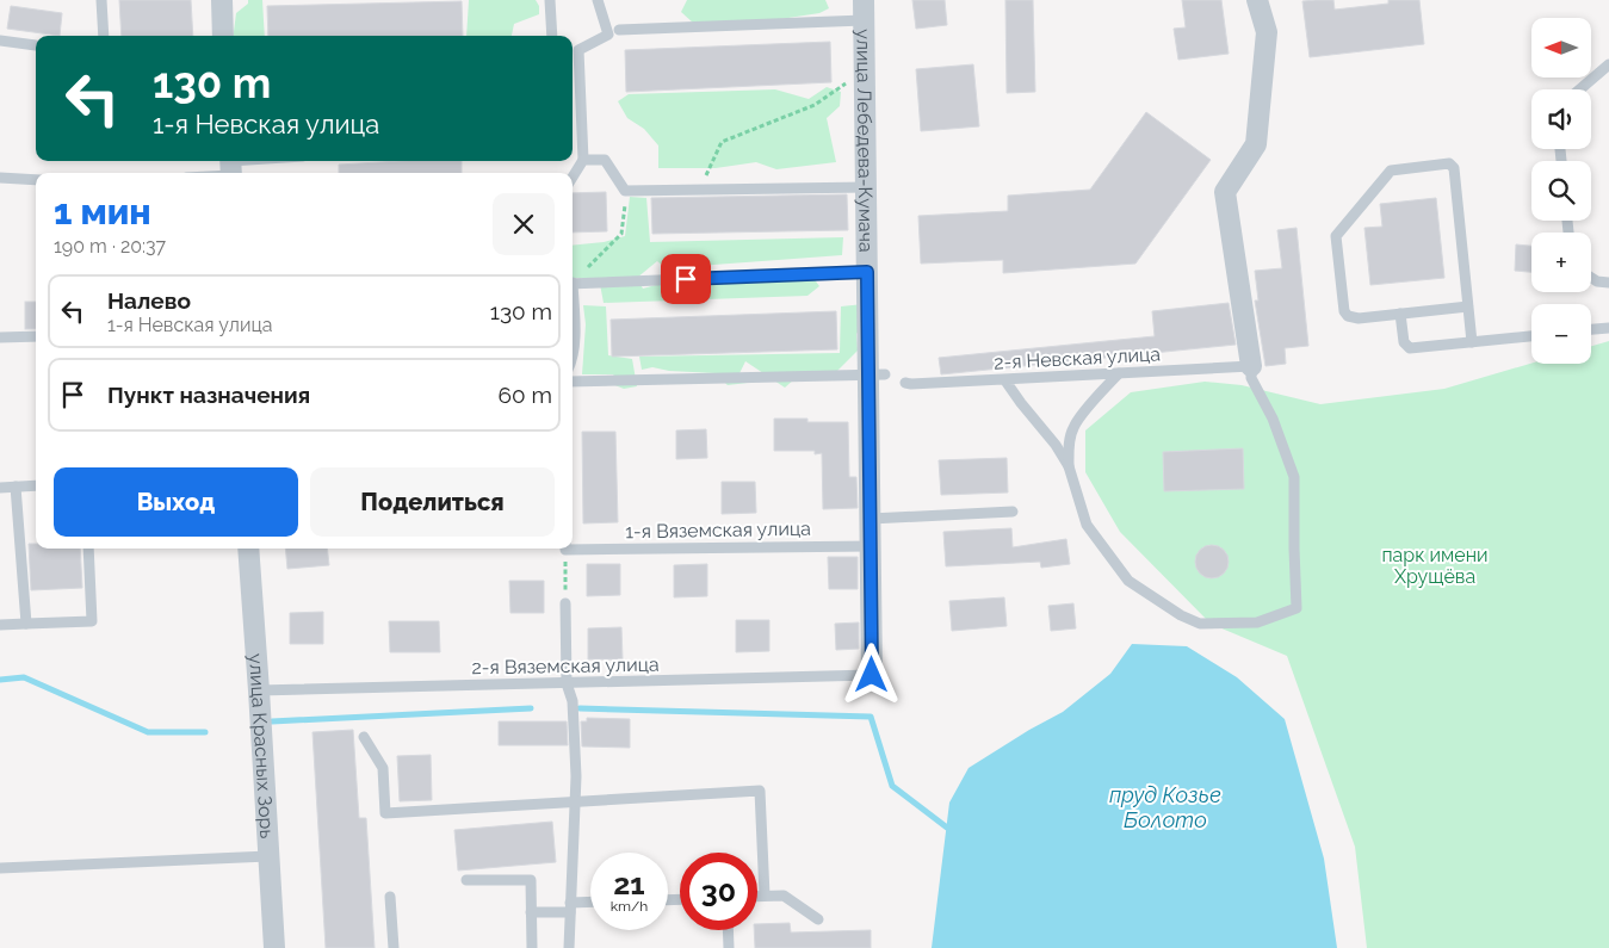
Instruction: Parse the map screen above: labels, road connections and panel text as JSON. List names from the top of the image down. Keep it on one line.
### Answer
{"streets":{"street":["улица Лебедева-Кумача","улица Красных Зорь"],"lane":["2-я Невская улица","1-я Вяземская улица","2-я Вяземская улица"]},"crossings":[["улица Лебедева-Кумача","1-я Вяземская улица"],["улица Лебедева-Кумача","2-я Вяземская улица"],["2-я Вяземская улица","улица Красных Зорь"]],"water":["пруд Козье Болото"],"parks":["парк имени Хрущёва"],"north":"left","page":{"map_buttons":["+","−"],"turn":["130 m","1-я Невская улица"],"heading":["1 мин","190 m · 20:37"],"list":[{"name":"Налево","note":"1-я Невская улица","value":"130 m"},{"name":"Пункт назначения","value":"60 m"}],"buttons":["Выход","Поделиться"],"speed":"21 km/h","limit":"30"}}
